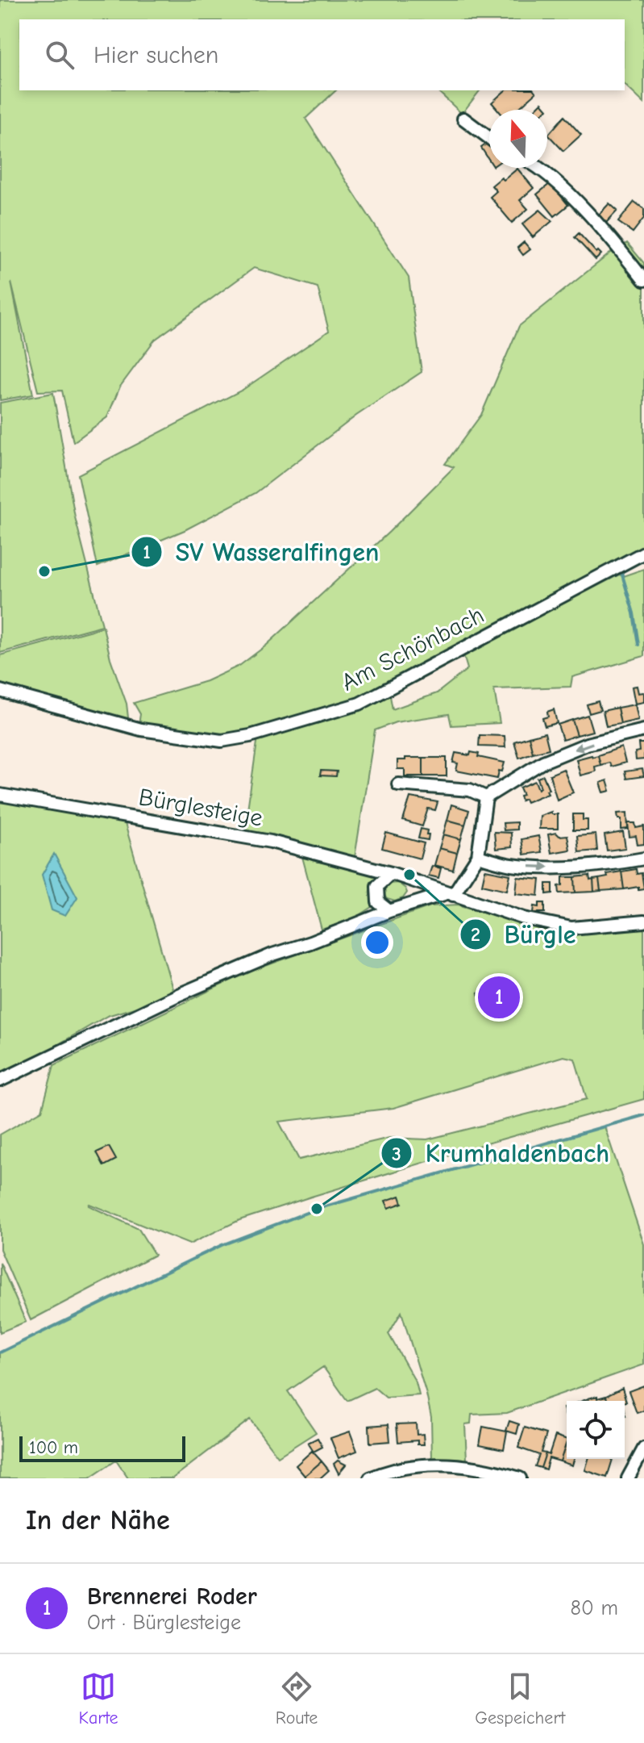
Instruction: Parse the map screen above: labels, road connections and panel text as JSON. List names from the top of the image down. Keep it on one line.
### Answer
{"streets":{"street":["Am Schönbach","Bürglesteige"]},"places":["SV Wasseralfingen","Bürgle","Krumhaldenbach"],"scale_bar":"100 m","north":"top","page":{"search":"Hier suchen","pins":"1","scale":"100 m","heading":"In der Nähe","list":[{"mark":"1","name":"Brennerei Roder","note":"Ort · Bürglesteige","value":"80 m"}],"nav":["Karte","Route","Gespeichert"]}}
